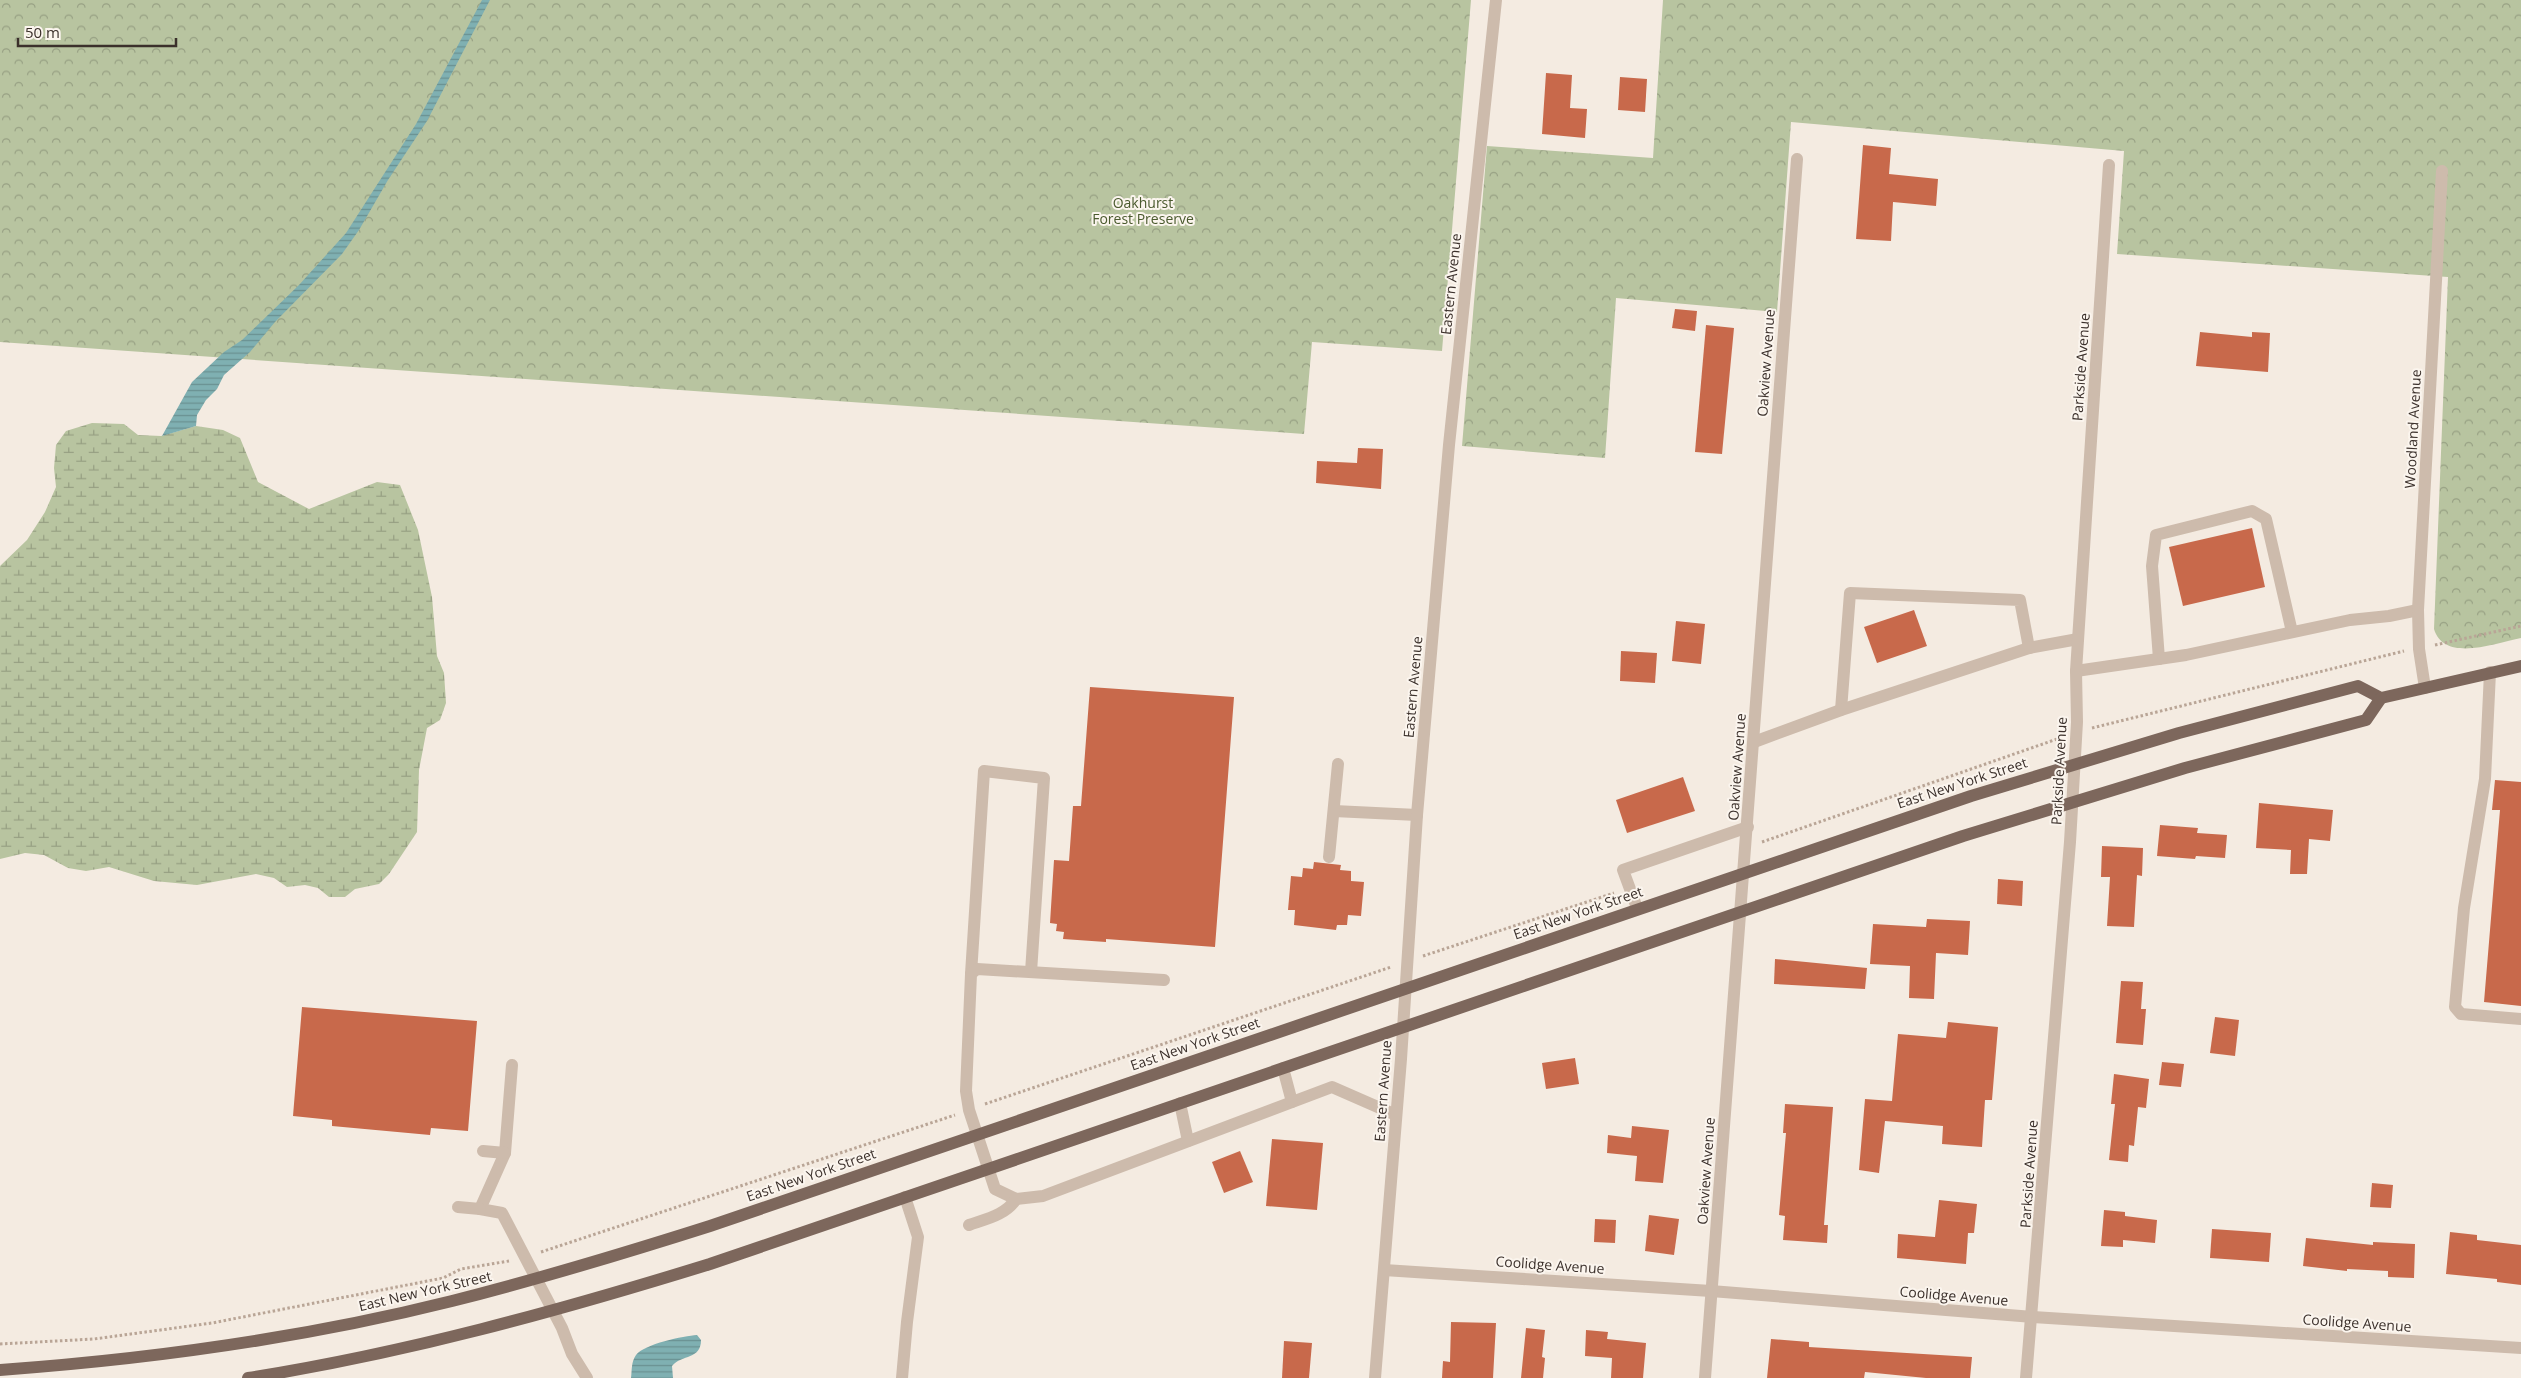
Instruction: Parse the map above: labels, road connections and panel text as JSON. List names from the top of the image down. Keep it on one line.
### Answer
{"streets":{"main road":["East New York Street"],"street":["Eastern Avenue","Oakview Avenue","Parkside Avenue","Woodland Avenue","Coolidge Avenue"]},"crossings":[["Eastern Avenue","East New York Street"],["Eastern Avenue","Coolidge Avenue"],["Oakview Avenue","East New York Street"],["Oakview Avenue","Coolidge Avenue"],["Parkside Avenue","East New York Street"],["Parkside Avenue","Coolidge Avenue"]],"parks":["Oakhurst Forest Preserve"],"scale_bar":"50 m"}
